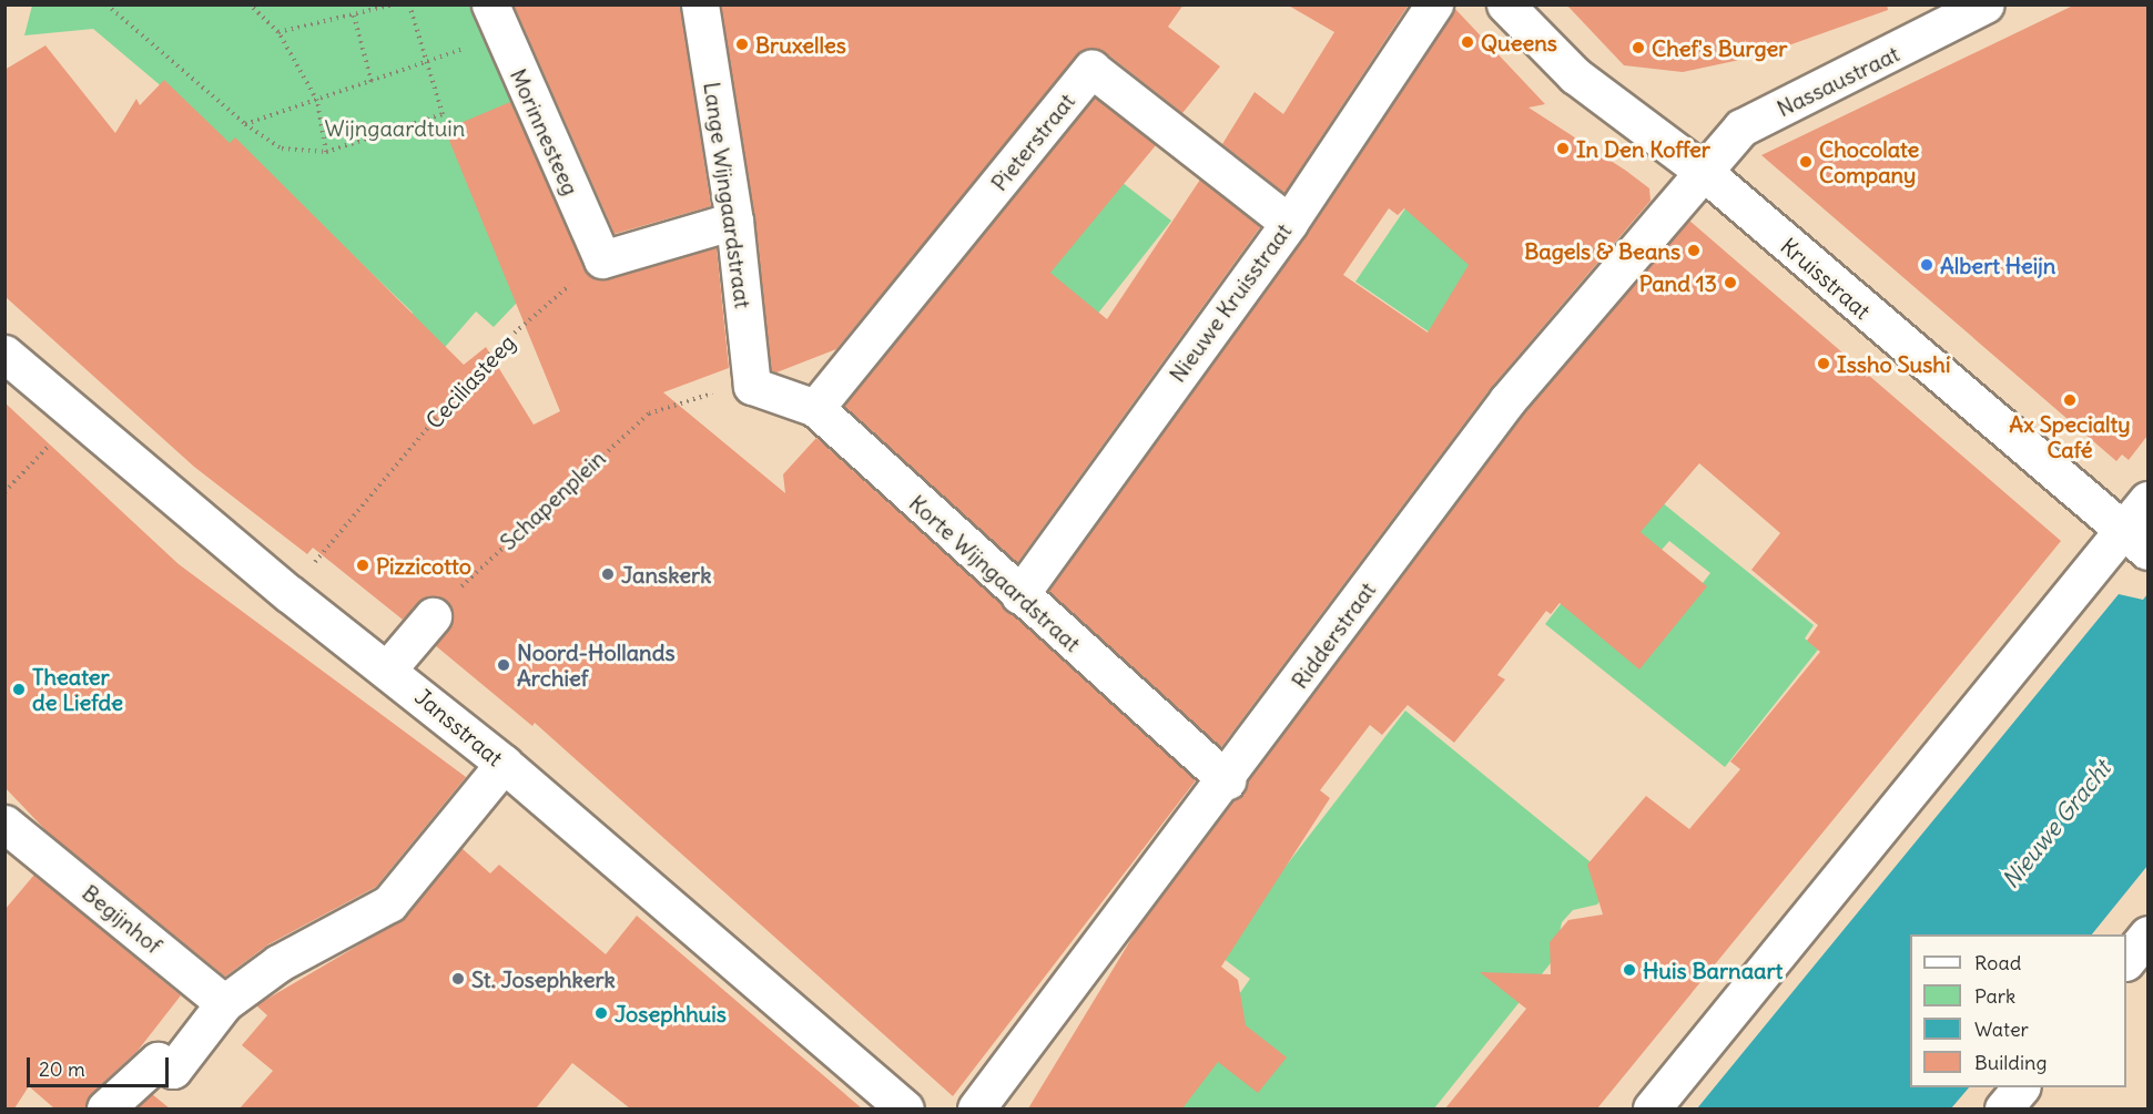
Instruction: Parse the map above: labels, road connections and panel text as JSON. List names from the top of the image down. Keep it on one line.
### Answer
{"streets":{"street":["Nassaustraat","Morinnesteeg","Pieterstraat","Lange Wijngaardstraat","Kruisstraat","Nieuwe Kruisstraat","Korte Wijngaardstraat","Ridderstraat","Jansstraat","Begijnhof"],"path":["Ceciliasteeg","Schapenplein"]},"crossings":[["Nassaustraat","Kruisstraat"],["Nassaustraat","Ridderstraat"],["Morinnesteeg","Ceciliasteeg"],["Pieterstraat","Nieuwe Kruisstraat"],["Pieterstraat","Korte Wijngaardstraat"],["Lange Wijngaardstraat","Schapenplein"],["Lange Wijngaardstraat","Korte Wijngaardstraat"],["Kruisstraat","Ridderstraat"],["Nieuwe Kruisstraat","Korte Wijngaardstraat"],["Ceciliasteeg","Jansstraat"],["Schapenplein","Korte Wijngaardstraat"],["Korte Wijngaardstraat","Ridderstraat"]],"water":["Nieuwe Gracht"],"parks":["Wijngaardtuin"],"places":["Queens","Bruxelles","Chef's Burger","In Den Koffer","Chocolate Company","Bagels & Beans","Albert Heijn","Pand 13","Issho Sushi","Ax Specialty Café","Pizzicotto","Janskerk","Noord-Hollands Archief","Theater de Liefde","Huis Barnaart","St. Josephkerk","Josephhuis"],"legend":["Road","Park","Water","Building"],"scale_bar":"20 m"}
